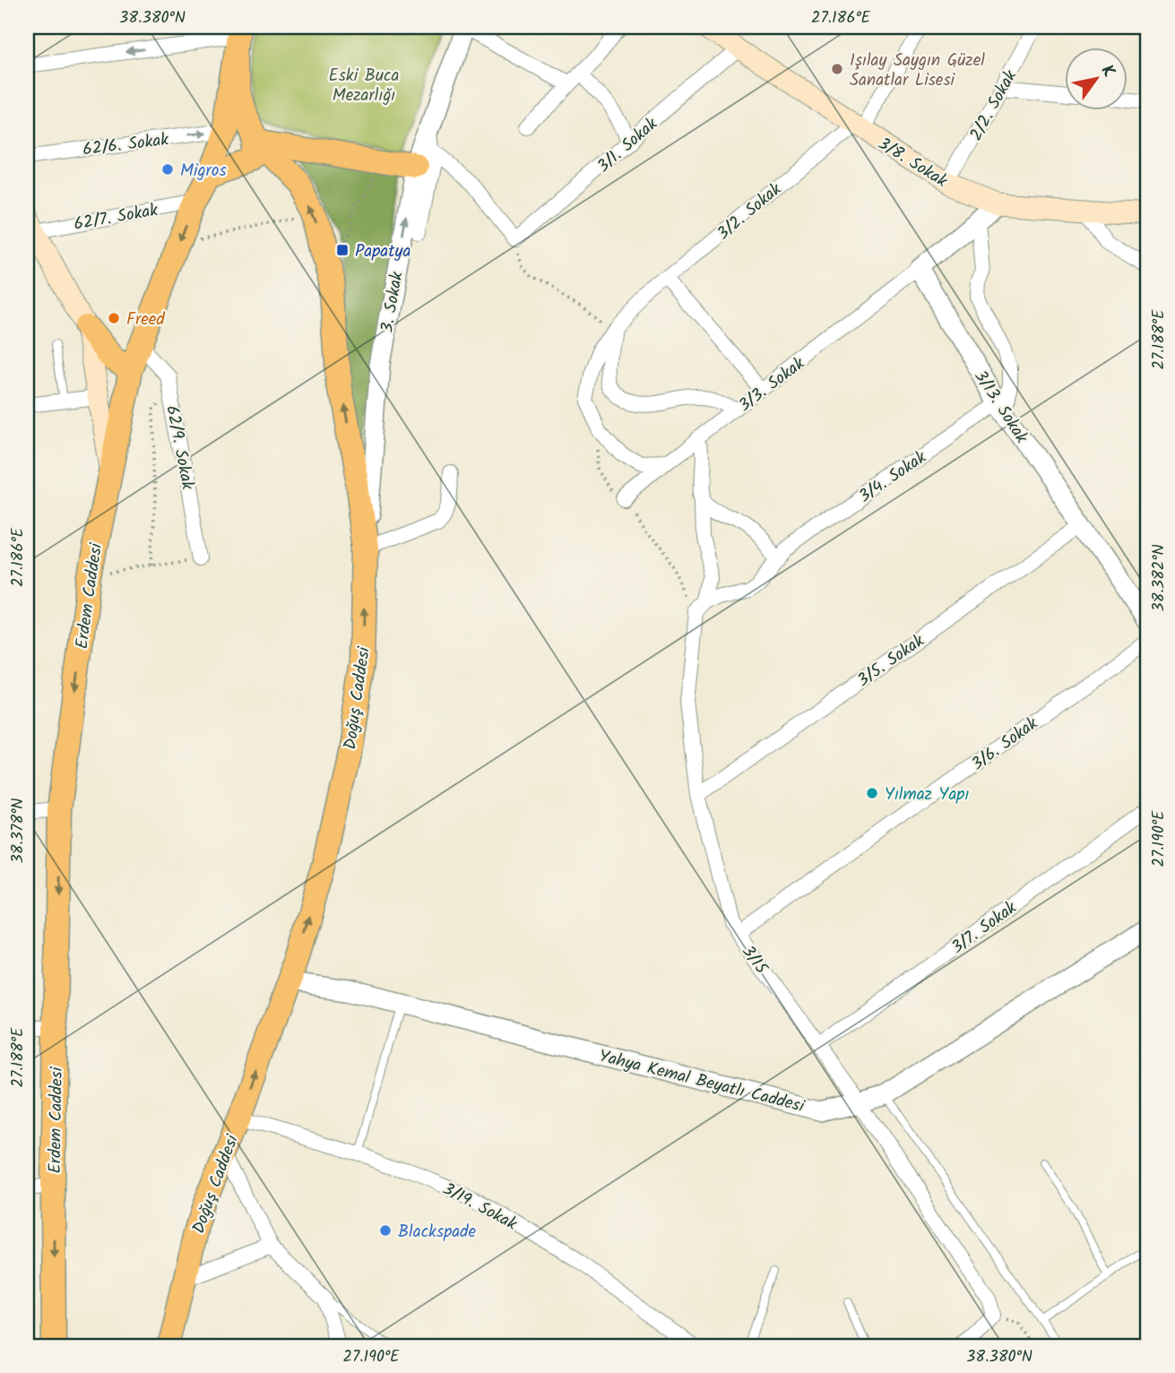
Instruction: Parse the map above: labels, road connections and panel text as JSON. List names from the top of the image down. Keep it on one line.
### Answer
{"streets":{"main road":["3/8. Sokak","Erdem Caddesi","Doğuş Caddesi"],"street":["2/2. Sokak","62/6. Sokak","3/1. Sokak","3/2. Sokak","62/7. Sokak","3. Sokak","3/3. Sokak","3/13. Sokak","62/9. Sokak","3/4. Sokak","3/5. Sokak","3/6. Sokak","3/7. Sokak","3/15","Yahya Kemal Beyatlı Caddesi","3/19. Sokak"]},"crossings":[["2/2. Sokak","3/8. Sokak"],["62/6. Sokak","Erdem Caddesi"],["3/1. Sokak","3/8. Sokak"],["3/8. Sokak","3/2. Sokak"],["3/2. Sokak","3/3. Sokak"],["62/7. Sokak","Erdem Caddesi"],["3. Sokak","Doğuş Caddesi"],["3/3. Sokak","3/13. Sokak"],["3/13. Sokak","3/4. Sokak"],["3/13. Sokak","3/5. Sokak"],["62/9. Sokak","Erdem Caddesi"],["Erdem Caddesi","Doğuş Caddesi"],["3/5. Sokak","3/15"],["Doğuş Caddesi","Yahya Kemal Beyatlı Caddesi"],["Doğuş Caddesi","3/19. Sokak"],["3/6. Sokak","3/15"],["3/7. Sokak","3/15"],["3/15","Yahya Kemal Beyatlı Caddesi"]],"one_way":["3. Sokak","Erdem Caddesi","Doğuş Caddesi"],"parks":["Eski Buca Mezarlığı"],"places":{"other":["Işılay Saygın Güzel Sanatlar Lisesi","Migros","Freed","Yılmaz Yapı","Blackspade"],"transit":["Papatya"]},"north":"top right","coordinates":["38.380°N","27.186°E","27.188°E","38.382°N","38.378°N","27.190°E"]}
